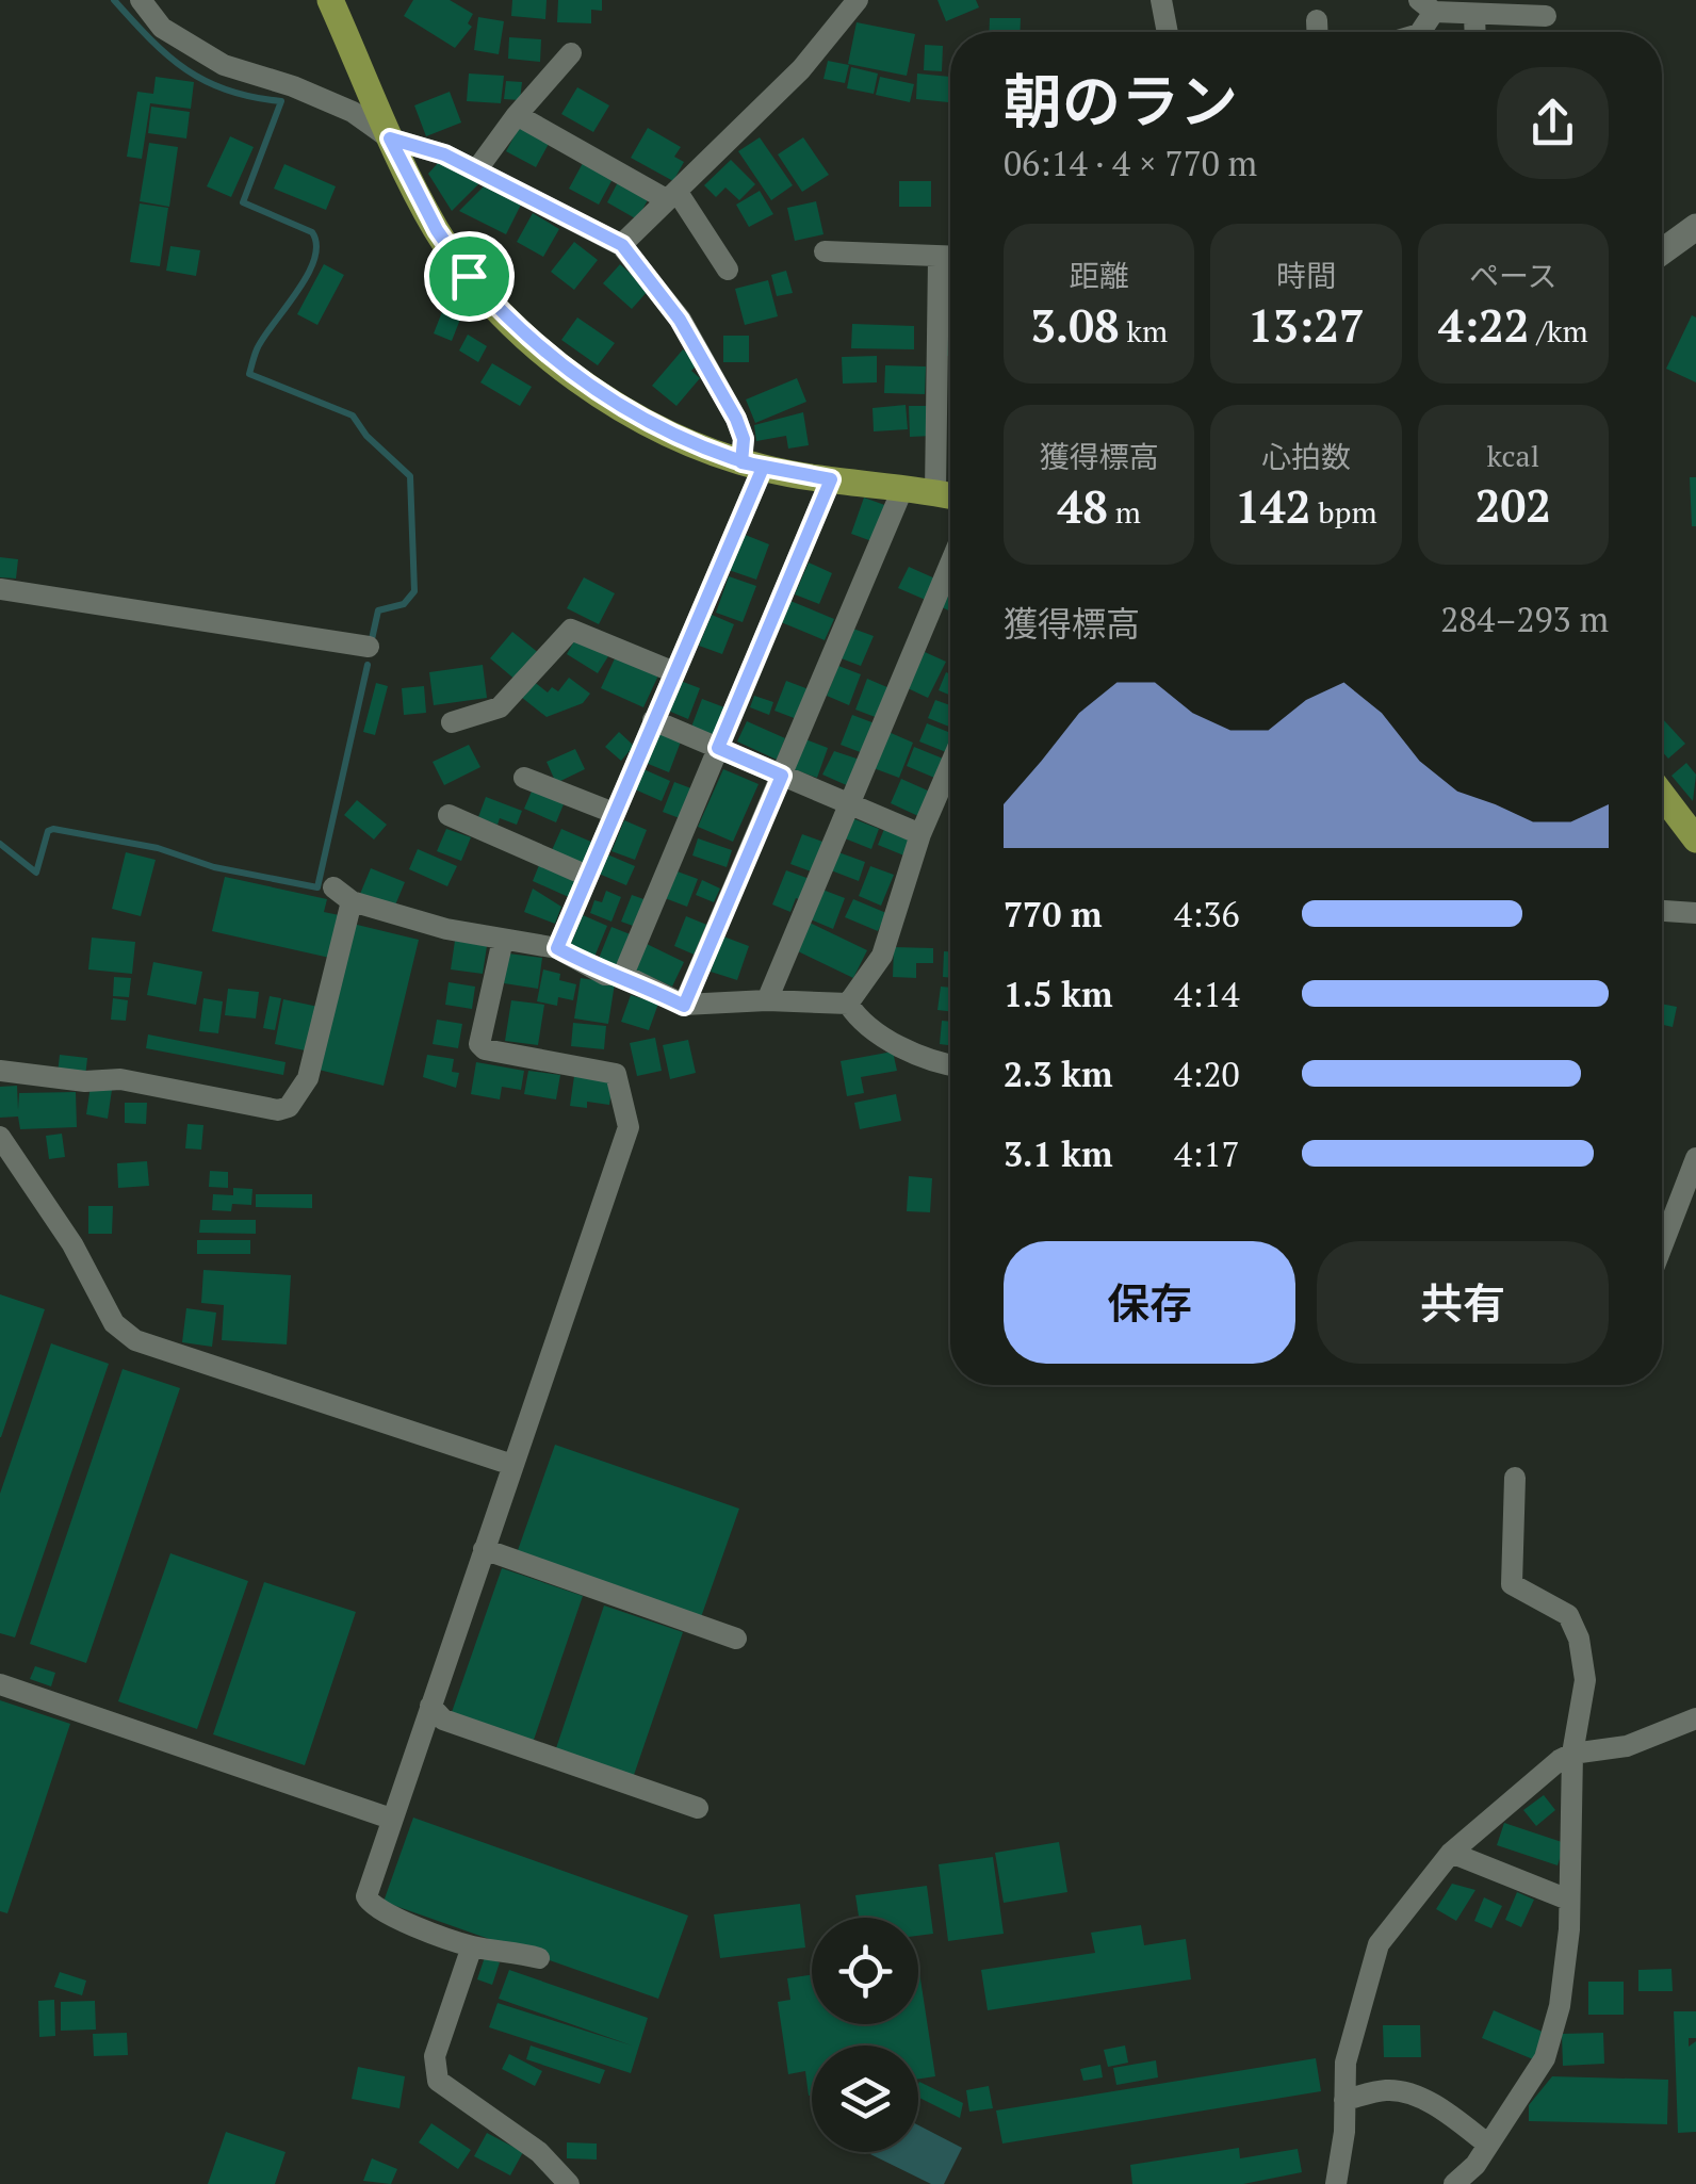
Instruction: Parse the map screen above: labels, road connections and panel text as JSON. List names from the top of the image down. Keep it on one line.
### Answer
{"page":{"heading":["朝のラン","06:14 · 4 × 770 m"],"stats":[["距離","3.08 km"],["時間","13:27"],["ペース","4:22 /km"],["獲得標高","48 m"],["心拍数","142 bpm"],["kcal","202"]],"chart":["獲得標高","284–293 m"],"list":[{"name":"770 m","note":"4:36"},{"name":"1.5 km","note":"4:14"},{"name":"2.3 km","note":"4:20"},{"name":"3.1 km","note":"4:17"}],"buttons":["保存","共有"]}}
